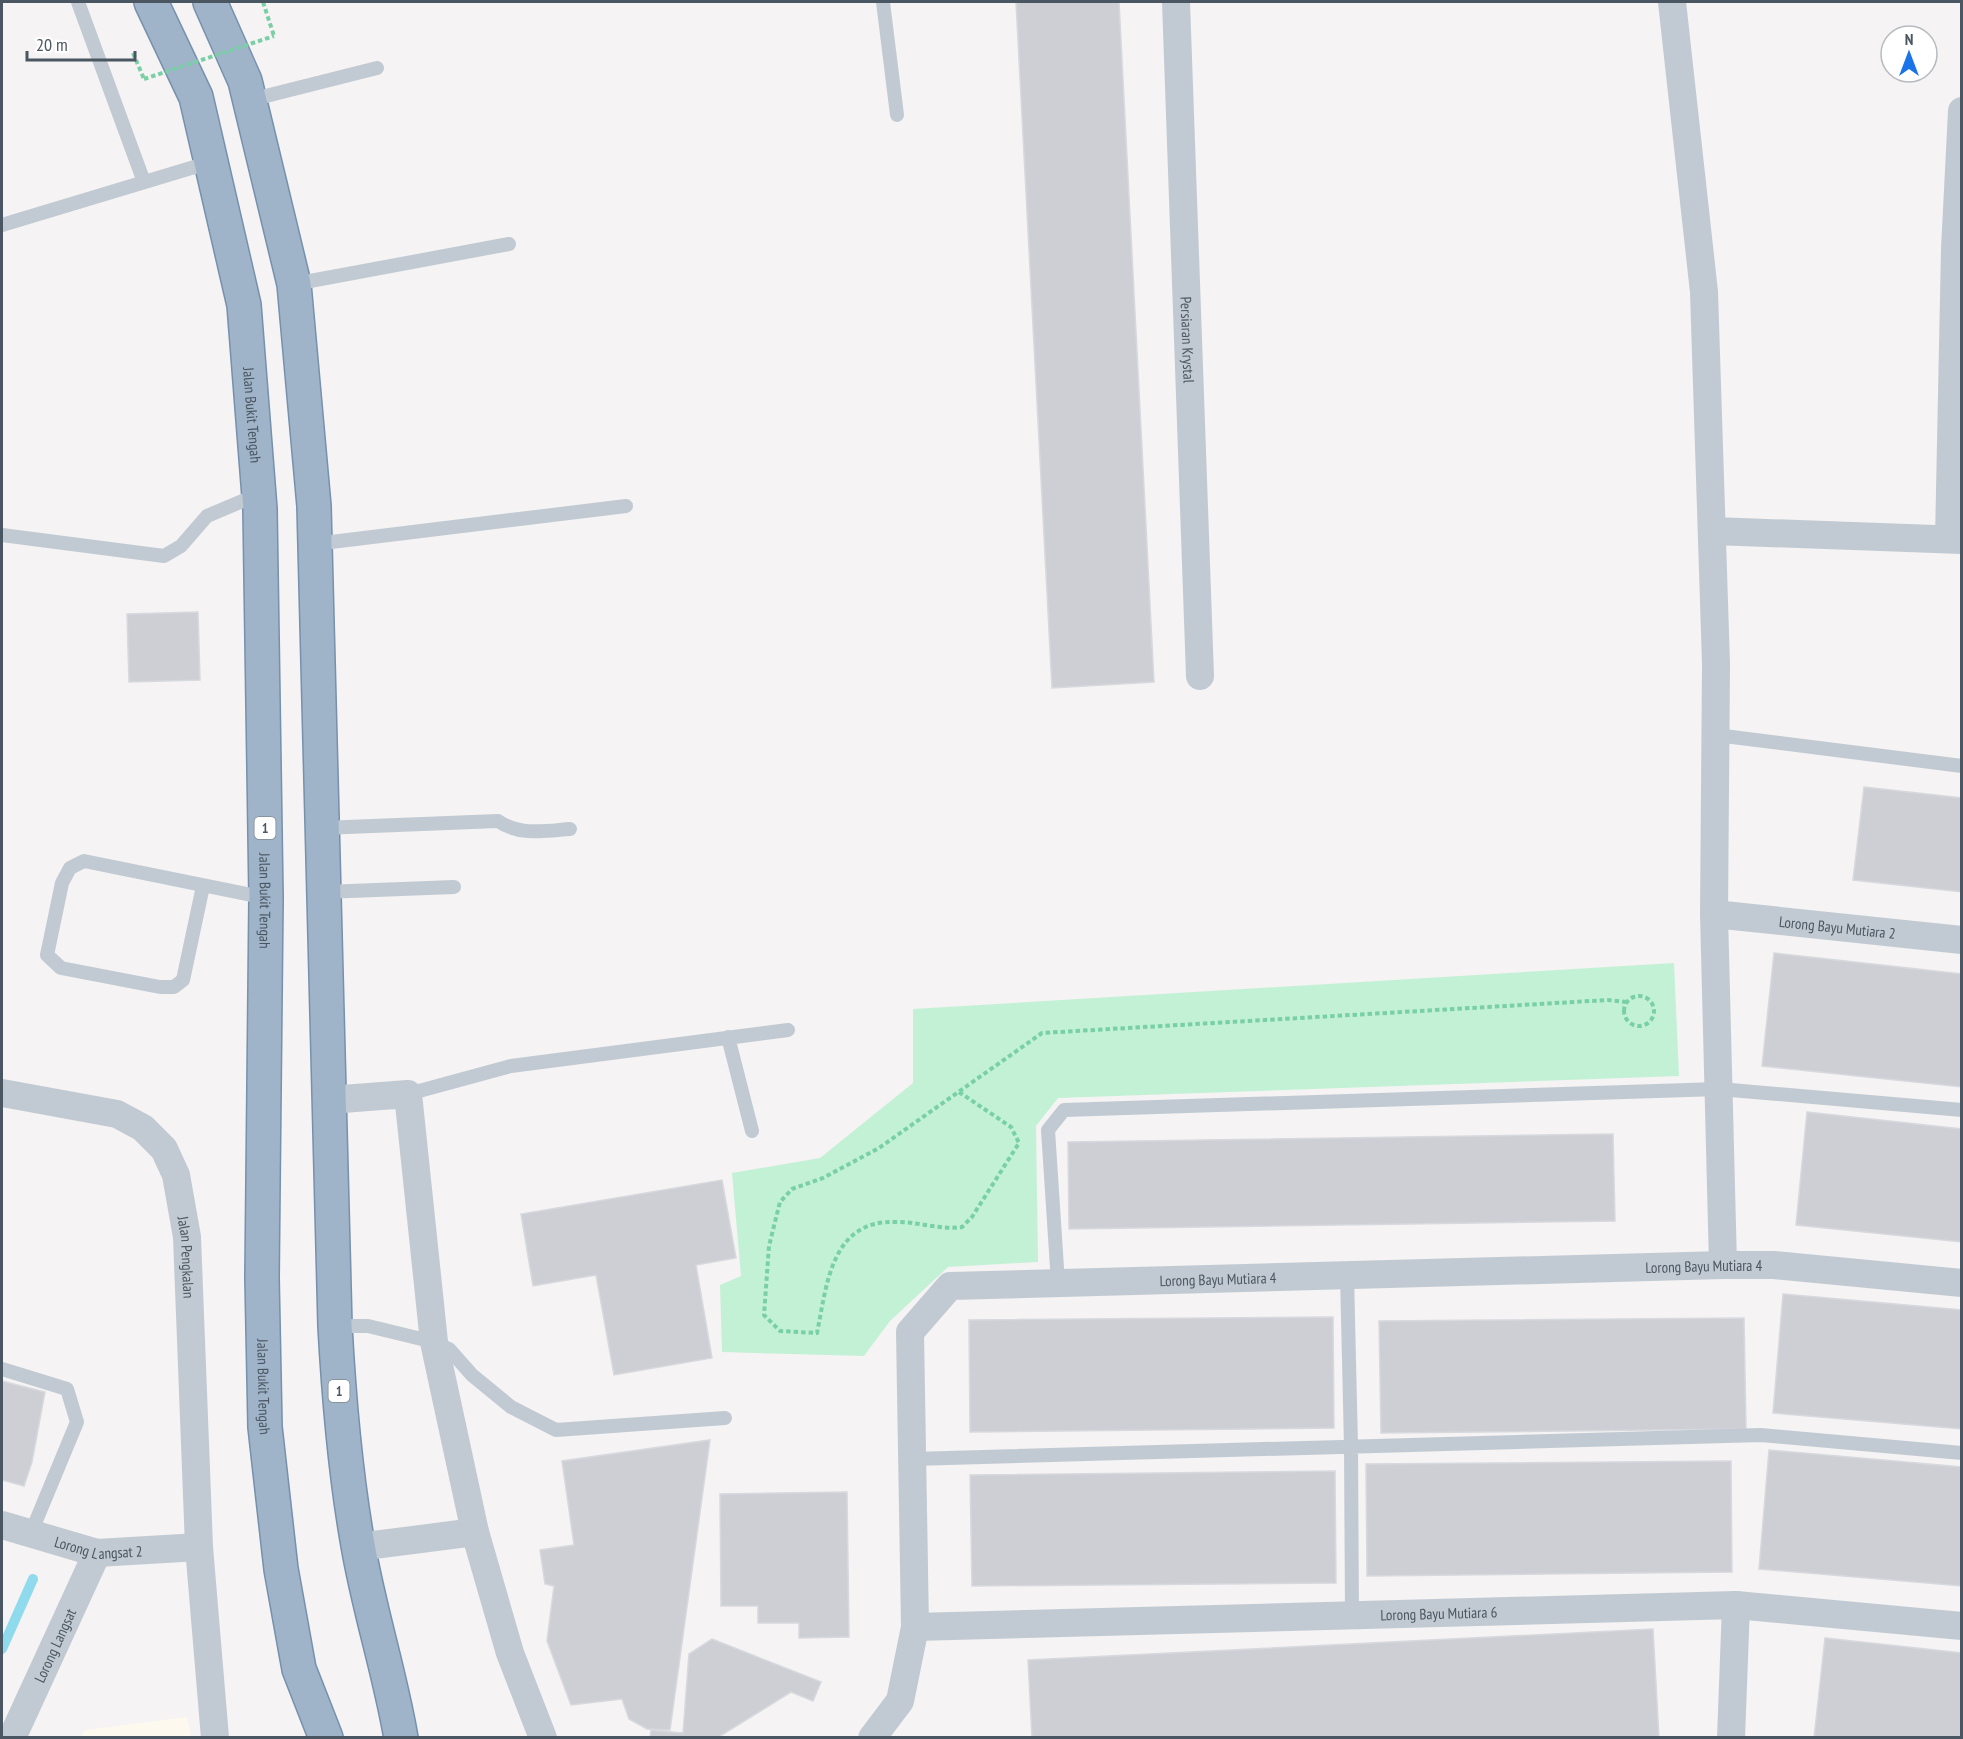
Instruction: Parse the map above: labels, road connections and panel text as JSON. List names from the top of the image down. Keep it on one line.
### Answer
{"streets":{"highway":["Jalan Bukit Tengah","1"],"street":["Persiaran Krystal","Lorong Bayu Mutiara 2","Jalan Pengkalan","Lorong Bayu Mutiara 4","Lorong Langsat 2","Lorong Bayu Mutiara 6","Lorong Langsat"]},"crossings":[["Jalan Pengkalan","Lorong Langsat 2"],["Lorong Bayu Mutiara 4","Lorong Bayu Mutiara 6"],["Lorong Langsat 2","Lorong Langsat"]],"scale_bar":"20 m","north":"top"}
